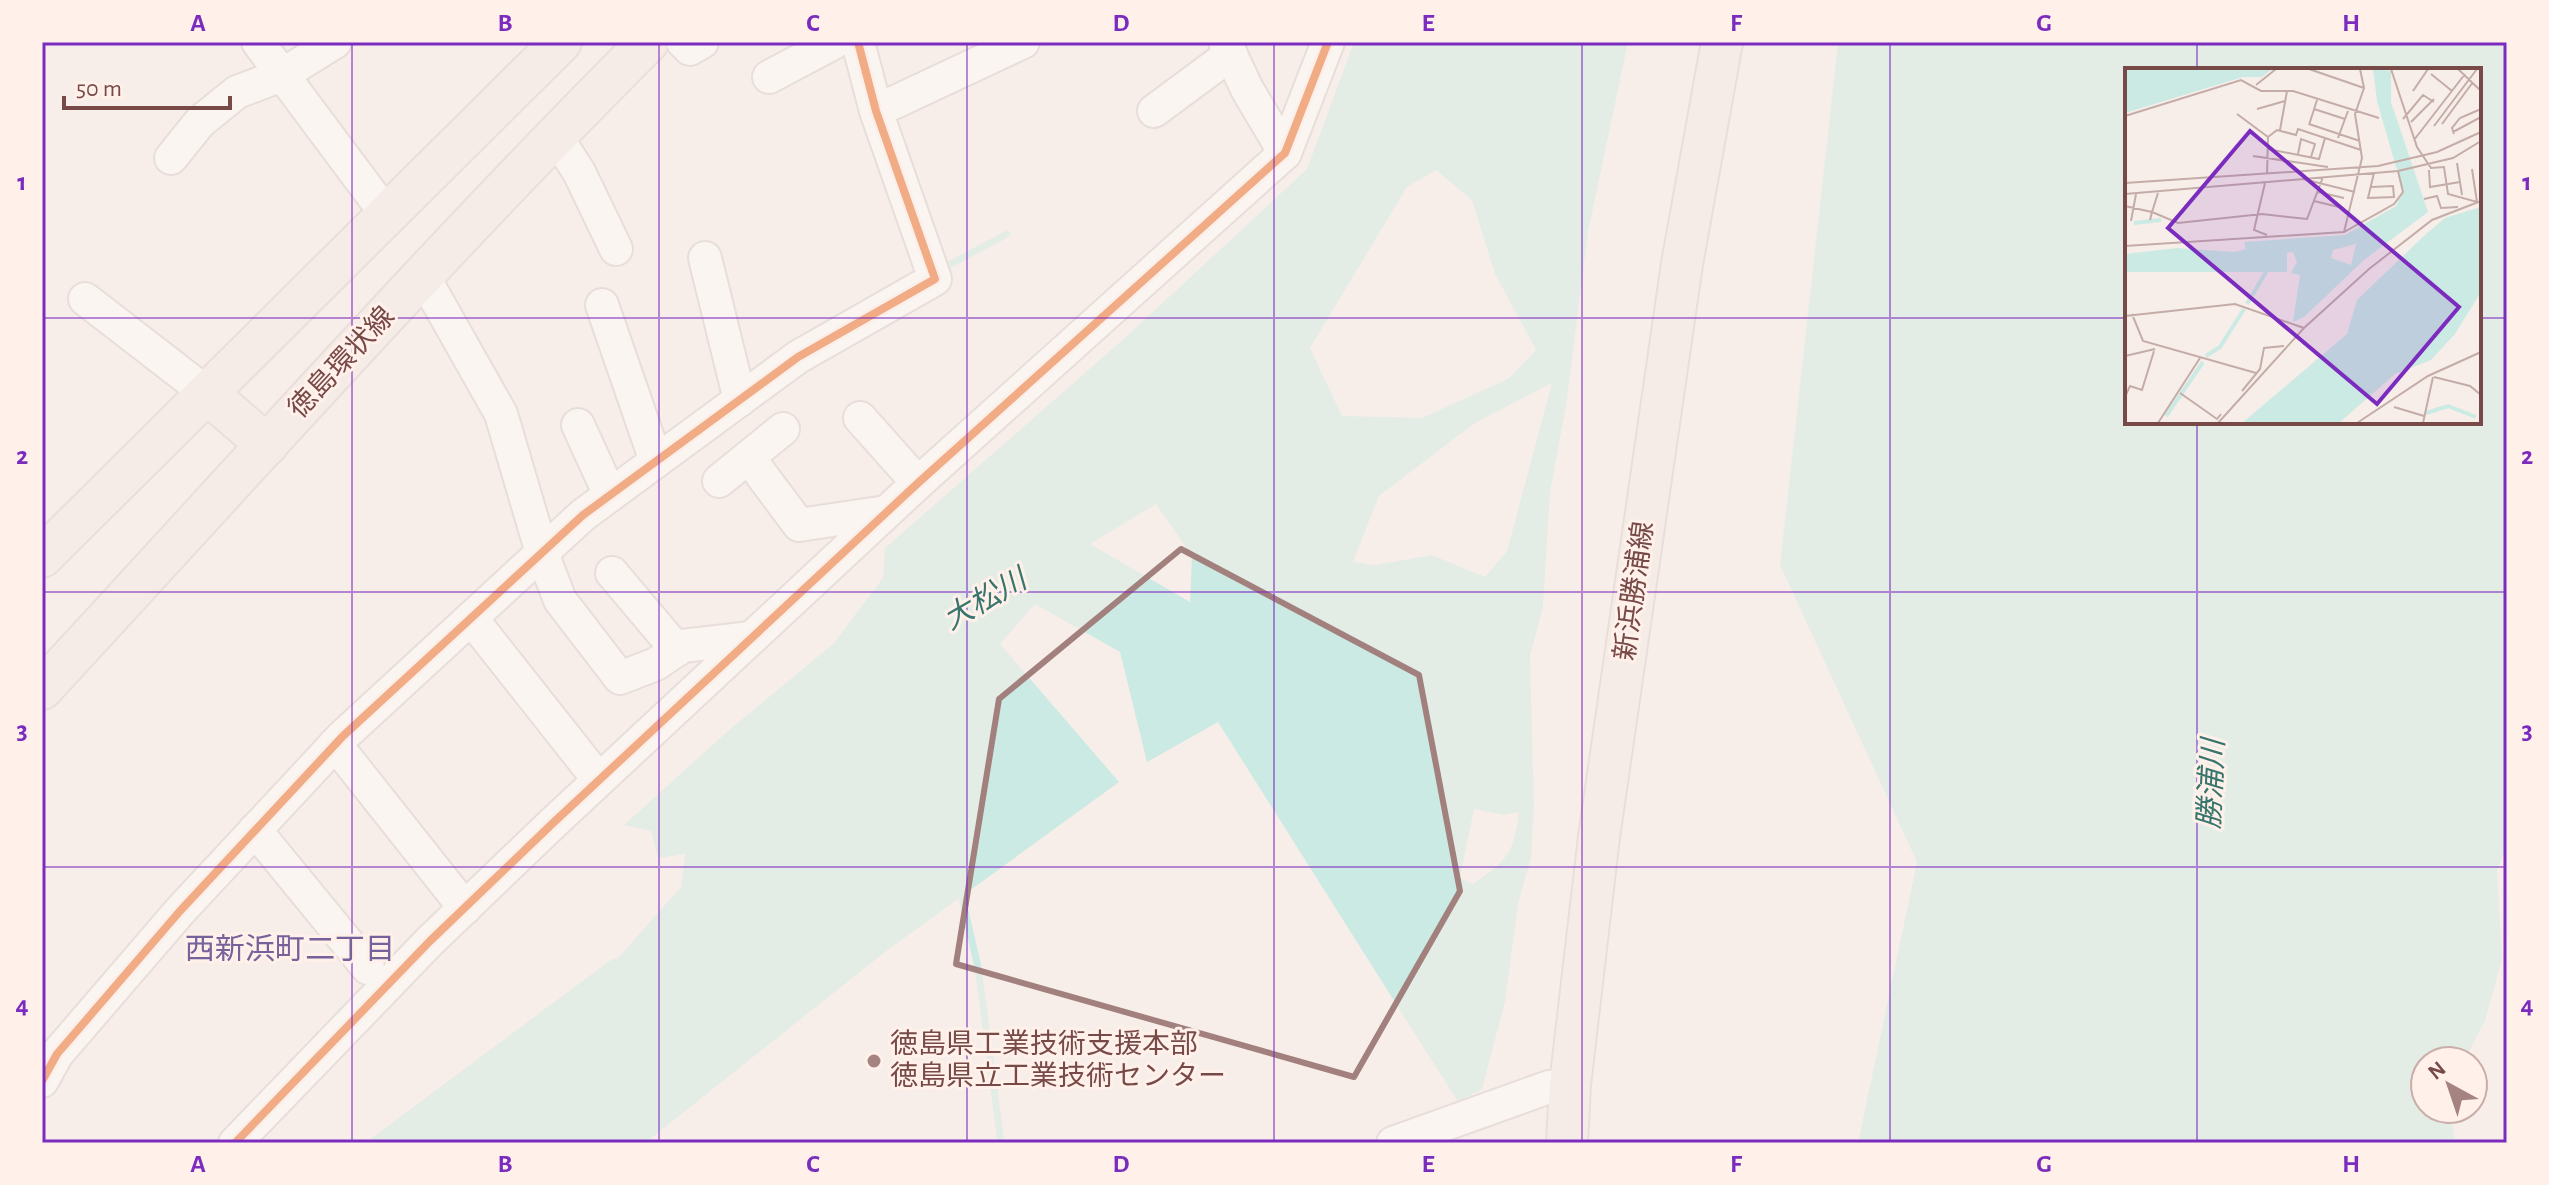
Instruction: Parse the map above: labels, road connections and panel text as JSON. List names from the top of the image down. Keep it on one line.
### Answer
{"streets":{"main road":["徳島環状線","新浜勝浦線"]},"districts":["西新浜町二丁目"],"water":["大松川","勝浦川"],"places":["徳島県工業技術支援本部 徳島県立工業技術センター"],"scale_bar":"50 m","north":"top left","grid":{"columns":["A","B","C","D","E","F","G","H"],"rows":["1","2","3","4"]}}
